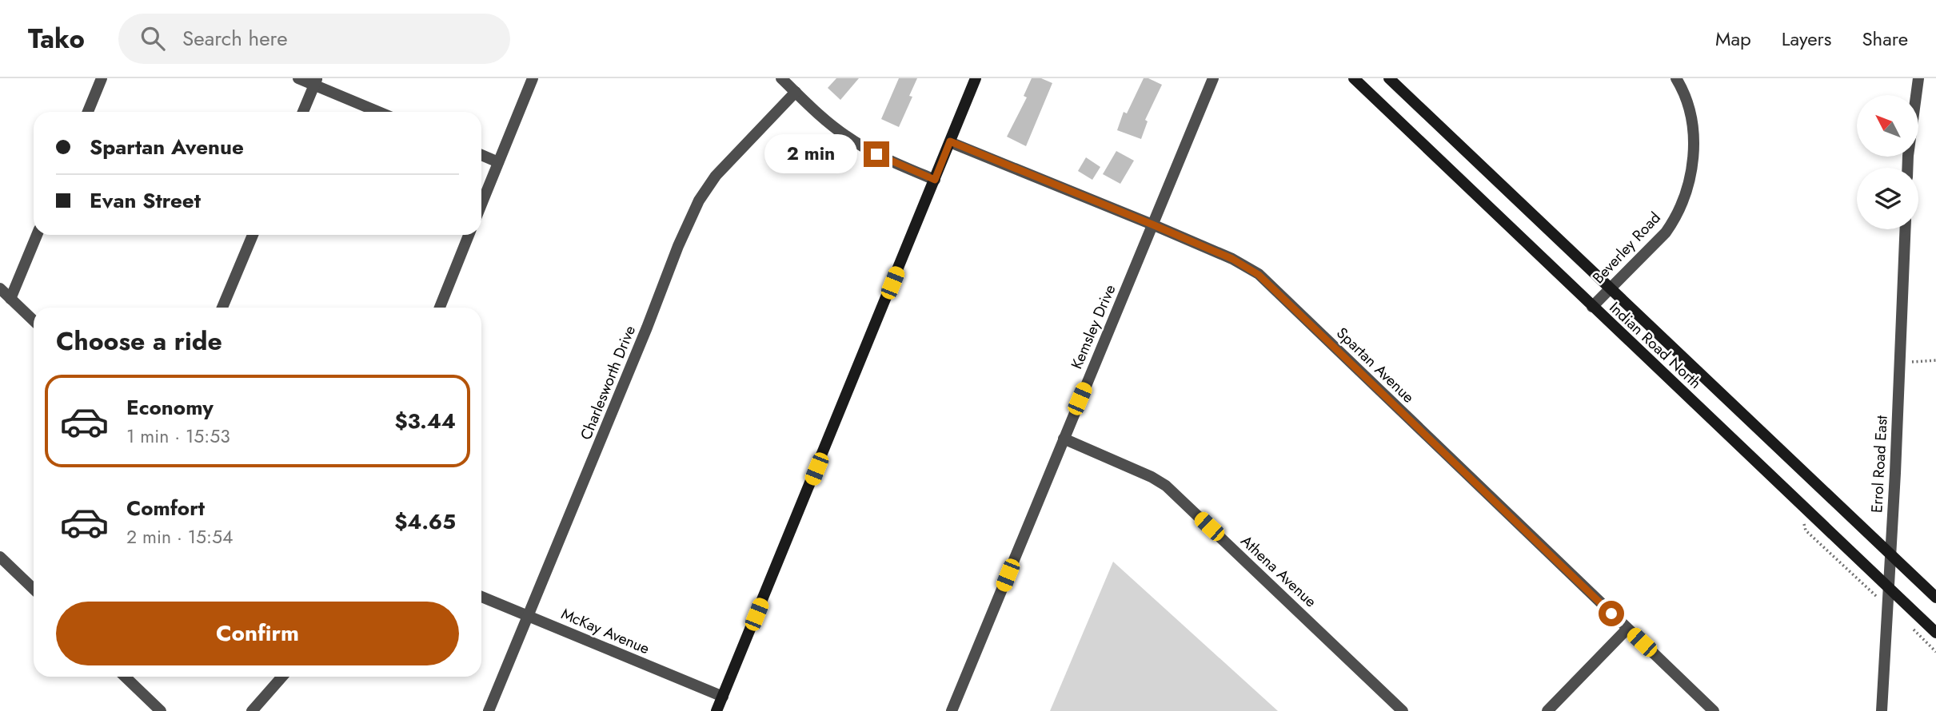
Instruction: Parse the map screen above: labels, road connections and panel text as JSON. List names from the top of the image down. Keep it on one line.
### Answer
{"streets":{"main road":["Indian Road North"],"street":["Beverley Road","Kemsley Drive","Spartan Avenue","Charlesworth Drive","Errol Road East","Athena Avenue","McKay Avenue"]},"crossings":[["Beverley Road","Indian Road North"],["Kemsley Drive","Spartan Avenue"],["Kemsley Drive","Athena Avenue"],["Indian Road North","Errol Road East"],["Charlesworth Drive","McKay Avenue"]],"north":"top left","page":{"header":"Tako","search":"Search here","nav":["Map","Layers","Share"],"banner":["Spartan Avenue","Evan Street"],"bubble":"2 min","heading":"Choose a ride","list":[{"name":"Economy","note":"1 min · 15:53","value":"$3.44"},{"name":"Comfort","note":"2 min · 15:54","value":"$4.65"}],"buttons":"Confirm"}}
